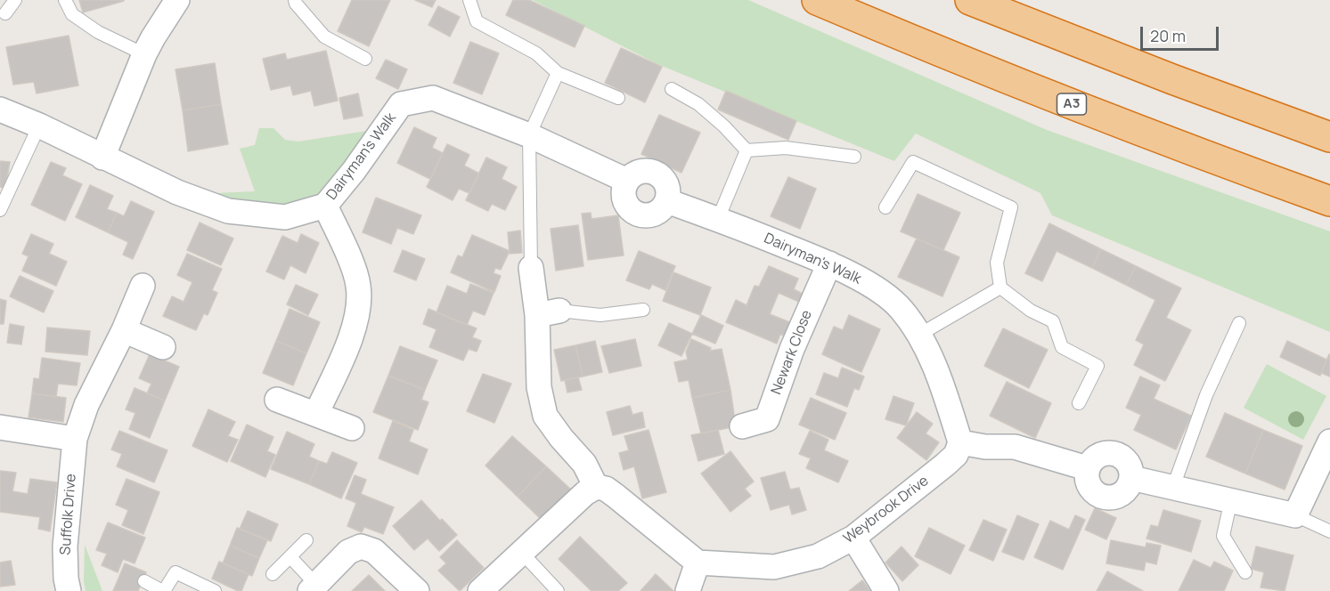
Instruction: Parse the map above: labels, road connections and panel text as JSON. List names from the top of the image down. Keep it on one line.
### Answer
{"streets":{"highway":["A3"],"street":["Dairyman's Walk","Newark Close","Weybrook Drive","Suffolk Drive"]},"crossings":[["Dairyman's Walk","Newark Close"],["Dairyman's Walk","Weybrook Drive"]],"scale_bar":"20 m"}
